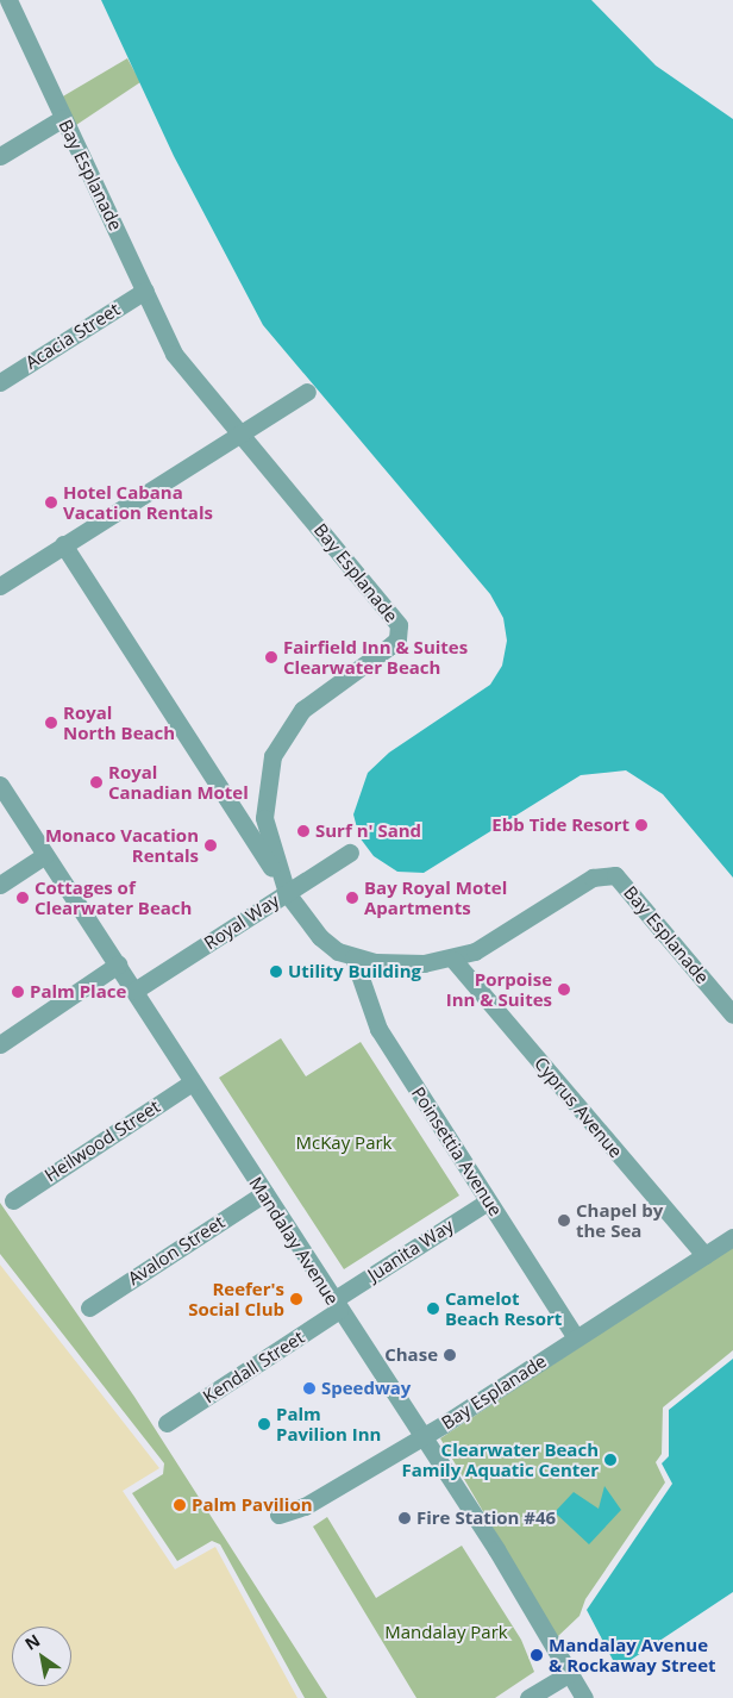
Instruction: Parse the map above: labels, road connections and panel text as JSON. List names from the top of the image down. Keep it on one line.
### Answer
{"streets":{"street":["Bay Esplanade","Acacia Street","Royal Way","Cyprus Avenue","Heilwood Street","Poinsettia Avenue","Mandalay Avenue","Avalon Street","Juanita Way","Kendall Street"]},"crossings":[["Bay Esplanade","Acacia Street"],["Bay Esplanade","Royal Way"],["Bay Esplanade","Cyprus Avenue"],["Bay Esplanade","Poinsettia Avenue"],["Bay Esplanade","Mandalay Avenue"],["Royal Way","Mandalay Avenue"],["Heilwood Street","Mandalay Avenue"],["Poinsettia Avenue","Juanita Way"],["Mandalay Avenue","Avalon Street"],["Mandalay Avenue","Juanita Way"],["Mandalay Avenue","Kendall Street"],["Juanita Way","Kendall Street"]],"parks":["McKay Park","Mandalay Park"],"places":["Hotel Cabana Vacation Rentals","Fairfield Inn & Suites Clearwater Beach","Royal North Beach","Royal Canadian Motel","Ebb Tide Resort","Surf n' Sand","Monaco Vacation Rentals","Cottages of Clearwater Beach","Bay Royal Motel Apartments","Utility Building","Porpoise Inn & Suites","Palm Place","Chapel by the Sea","Reefer's Social Club","Camelot Beach Resort","Chase","Speedway","Palm Pavilion Inn","Clearwater Beach Family Aquatic Center","Palm Pavilion","Fire Station #46","Mandalay Avenue & Rockaway Street"],"north":"top left"}
